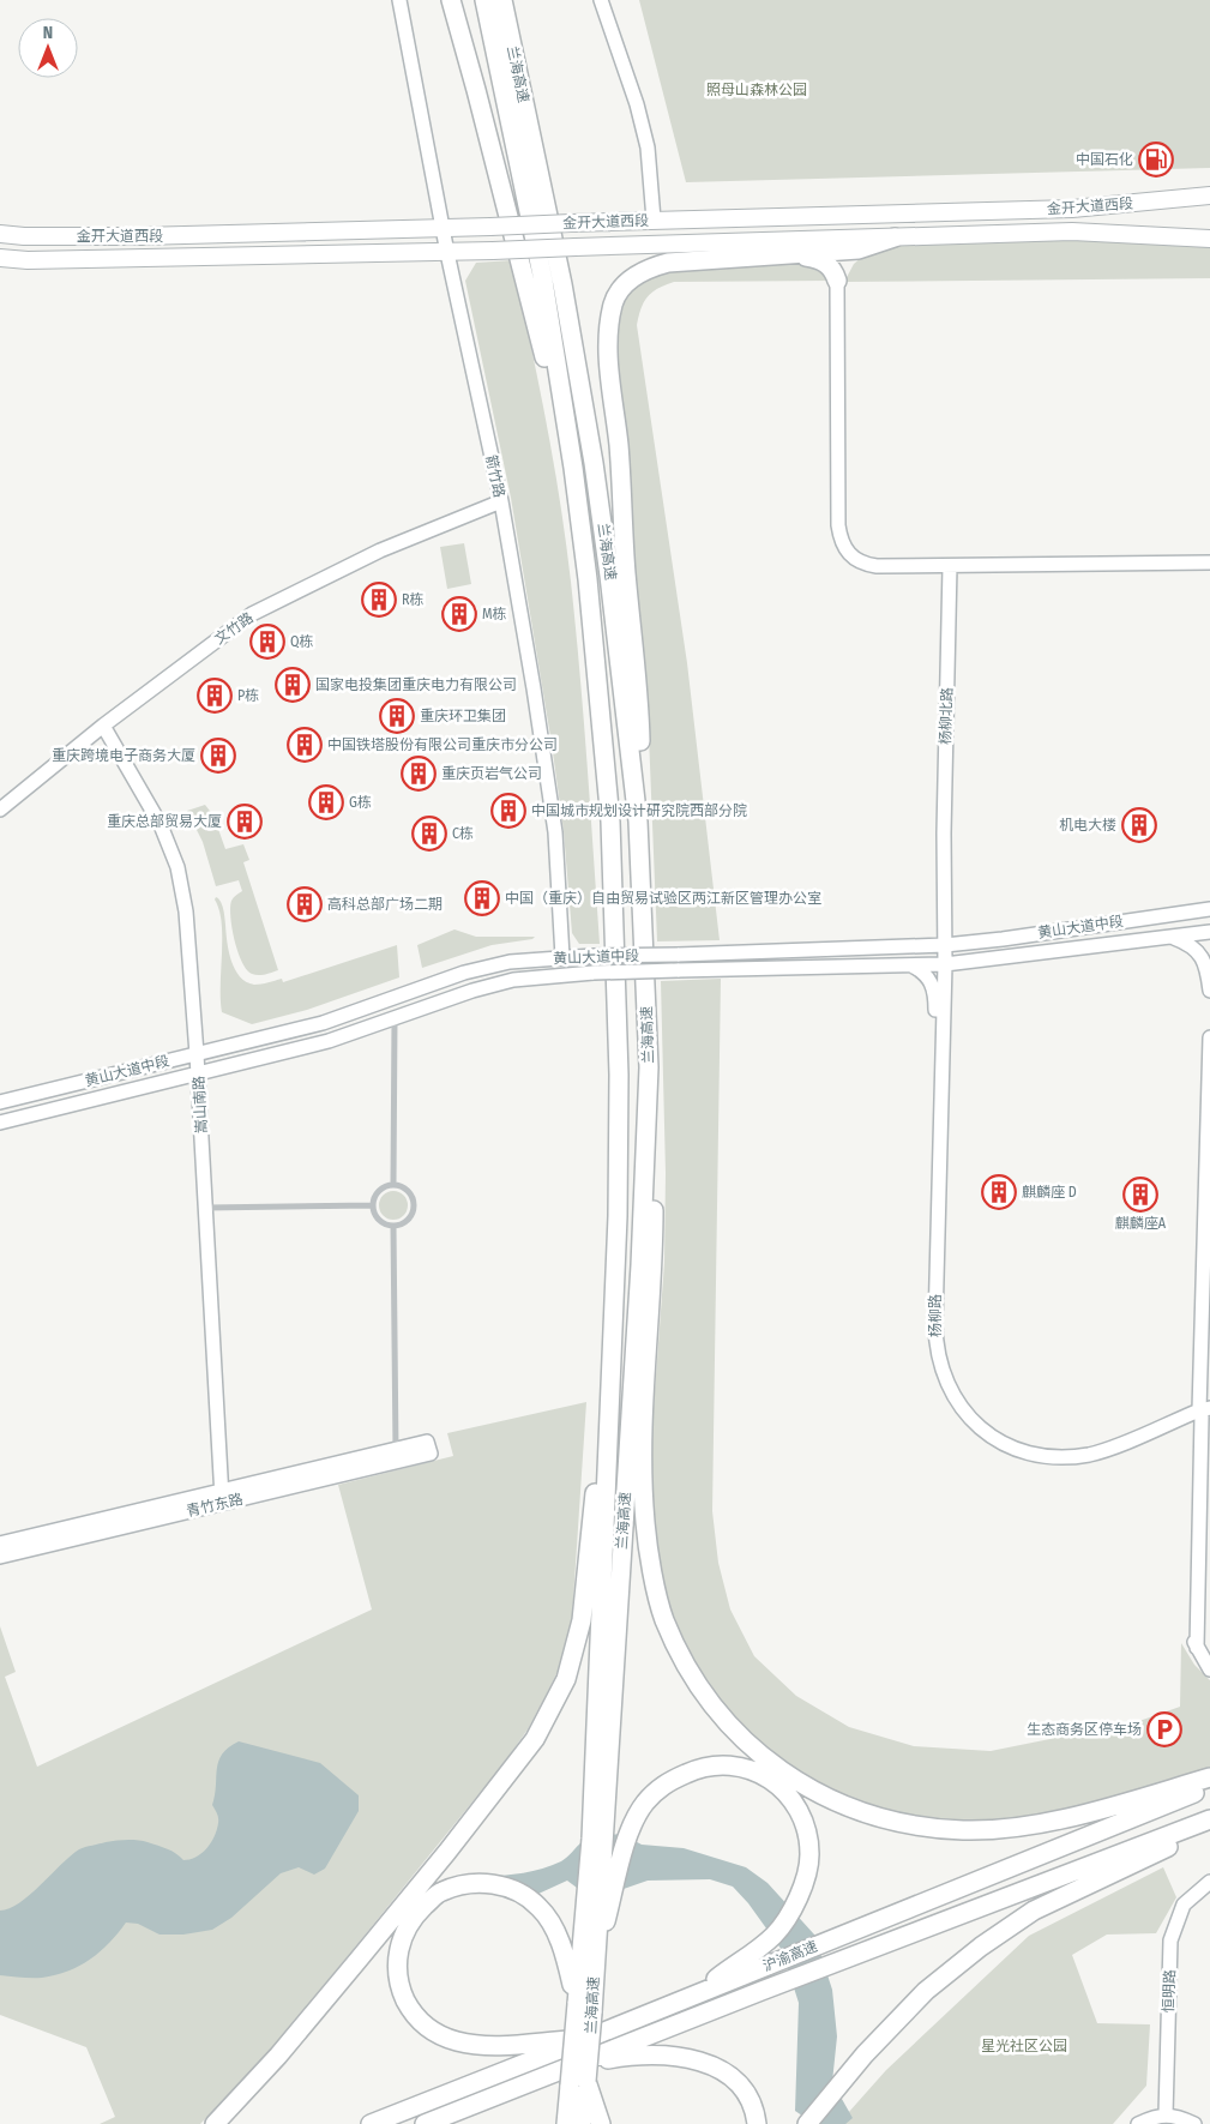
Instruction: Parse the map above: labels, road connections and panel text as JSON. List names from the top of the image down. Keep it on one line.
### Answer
{"streets":{"highway":["兰海高速","沪渝高速"],"main road":["金开大道西段"],"street":["箭竹路","文竹路","杨柳北路","黄山大道中段","嵩山南路","杨柳路","青竹东路","恒明路"]},"crossings":[["金开大道西段","箭竹路"],["箭竹路","文竹路"],["箭竹路","黄山大道中段"],["文竹路","嵩山南路"],["杨柳北路","杨柳路"],["黄山大道中段","嵩山南路"],["黄山大道中段","杨柳路"],["嵩山南路","青竹东路"]],"parks":["照母山森林公园","星光社区公园"],"places":{"fuel station":["中国石化"],"building":["R栋","M栋","Q栋","国家电投集团重庆电力有限公司","P栋","重庆环卫集团","中国铁塔股份有限公司重庆市分公司","重庆跨境电子商务大厦","重庆页岩气公司","G栋","中国城市规划设计研究院西部分院","重庆总部贸易大厦","机电大楼","C栋","中国（重庆）自由贸易试验区两江新区管理办公室","高科总部广场二期","麒麟座 D","麒麟座A"],"parking":["生态商务区停车场"]},"north":"top"}
